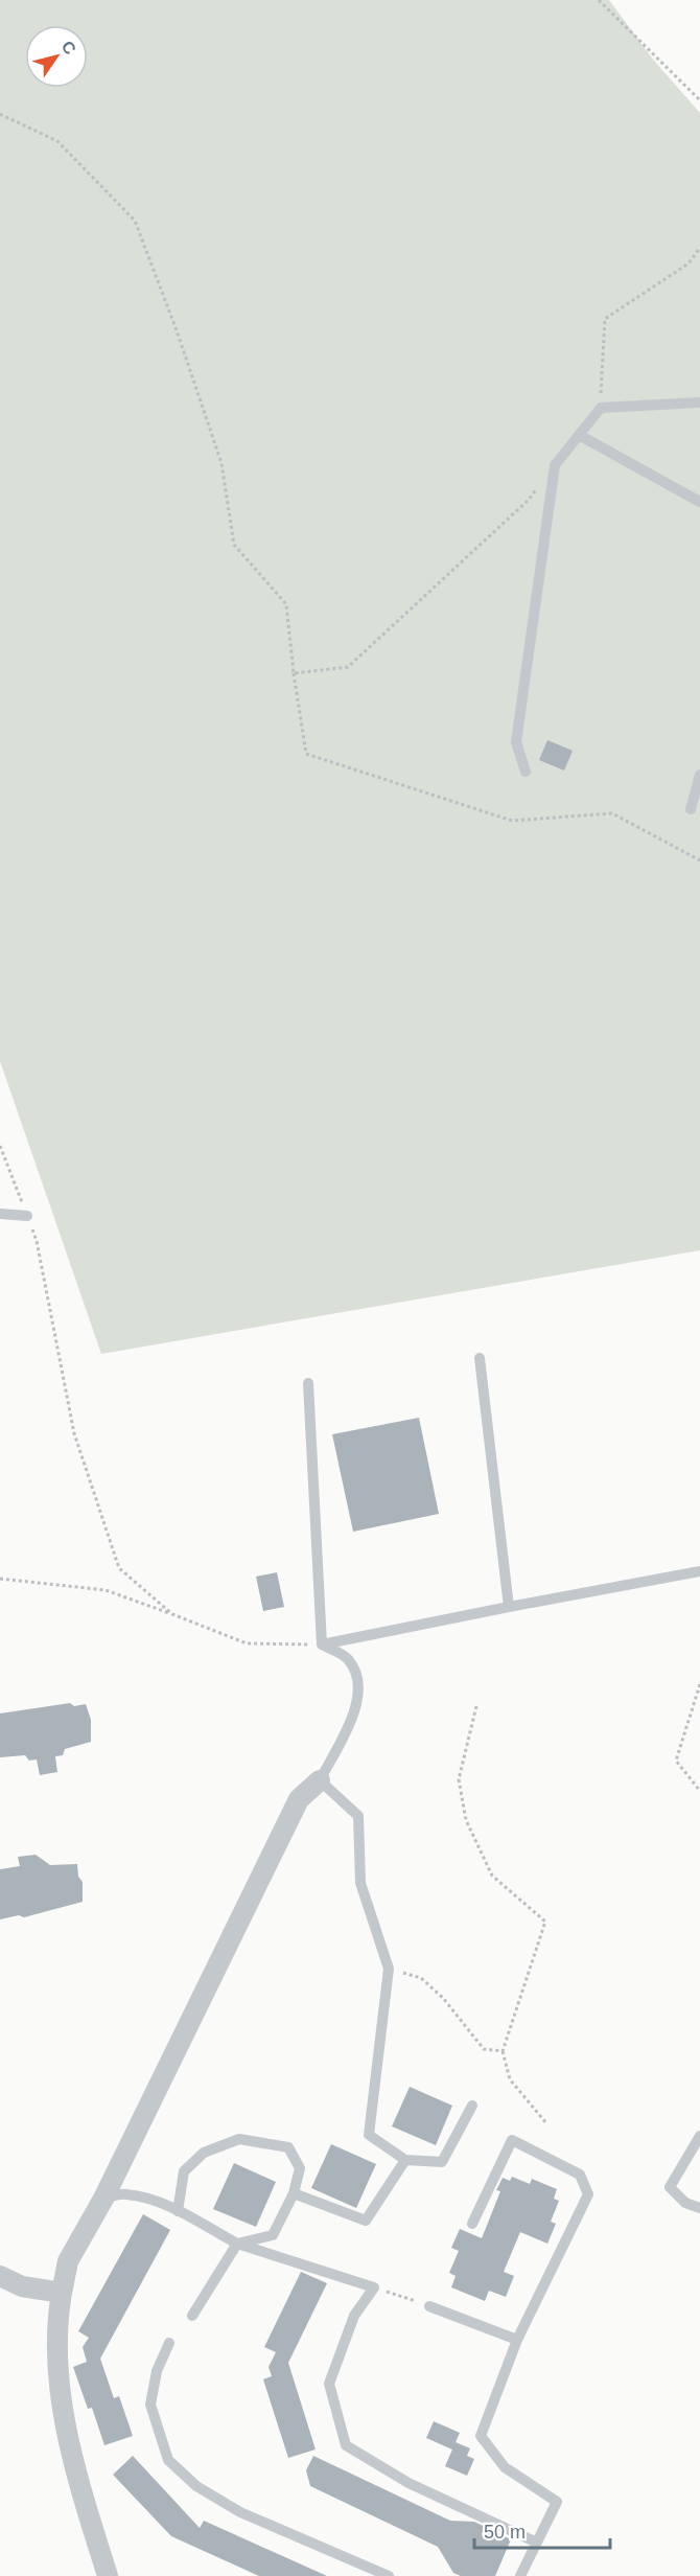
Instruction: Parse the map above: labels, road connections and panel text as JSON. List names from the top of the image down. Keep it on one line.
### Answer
{"scale_bar":"50 m","north":"top right"}
